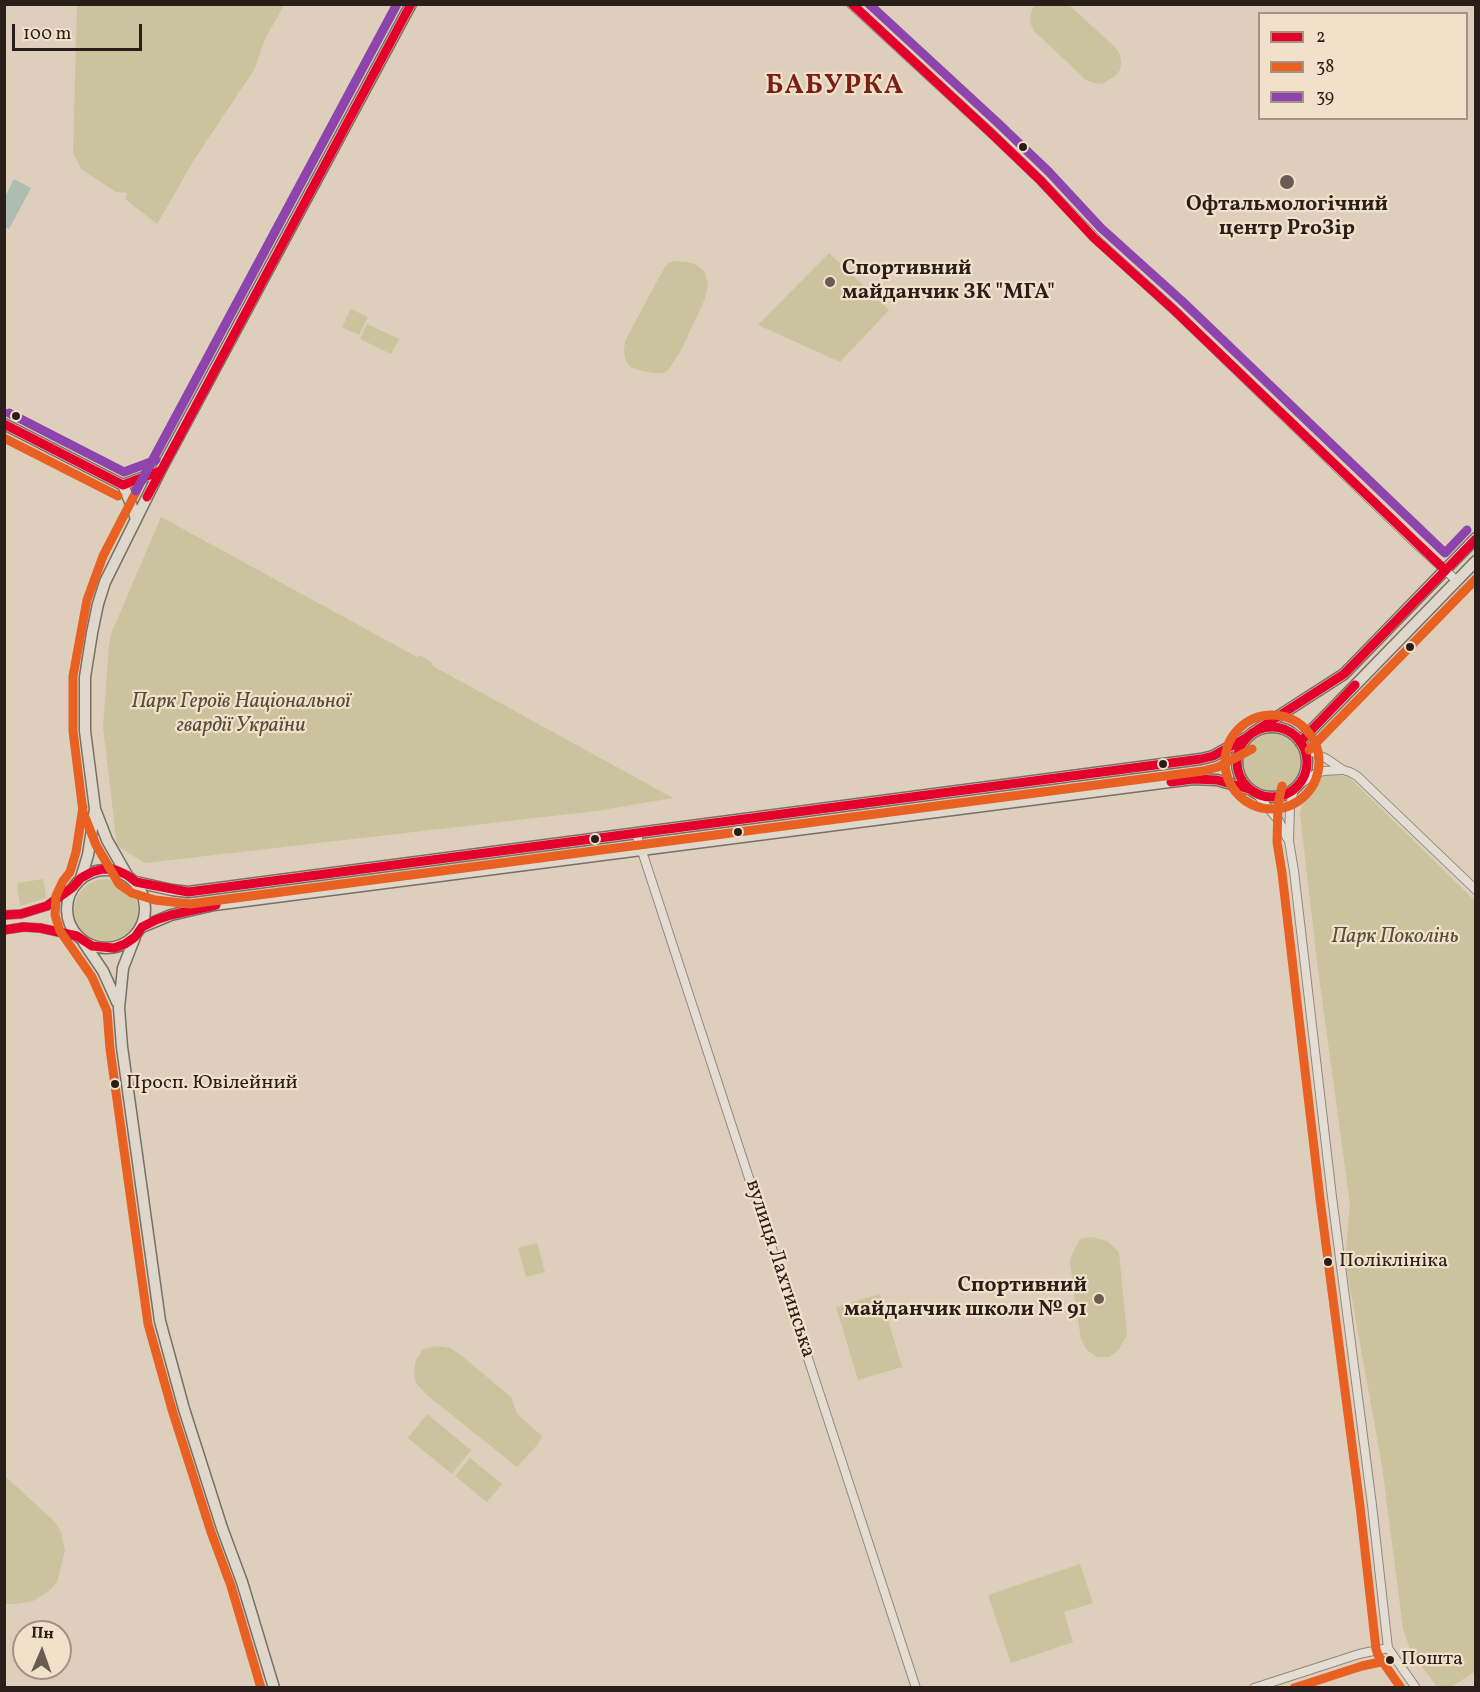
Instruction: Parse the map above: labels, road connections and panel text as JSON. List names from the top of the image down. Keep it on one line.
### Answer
{"streets":{"street":["вулиця Лахтинська"]},"districts":["БАБУРКА"],"parks":["Парк Героїв Національної гвардії України","Парк Поколінь"],"places":["Офтальмологічний центр ProЗір","Спортивний майданчик ЗК \"МГА\"","Просп. Ювілейний","Поліклініка","Спортивний майданчик школи № 91","Пошта"],"lines":["transit line 2","transit line 39","transit line 38"],"legend":["2","38","39"],"scale_bar":"100 m","north":"top"}
